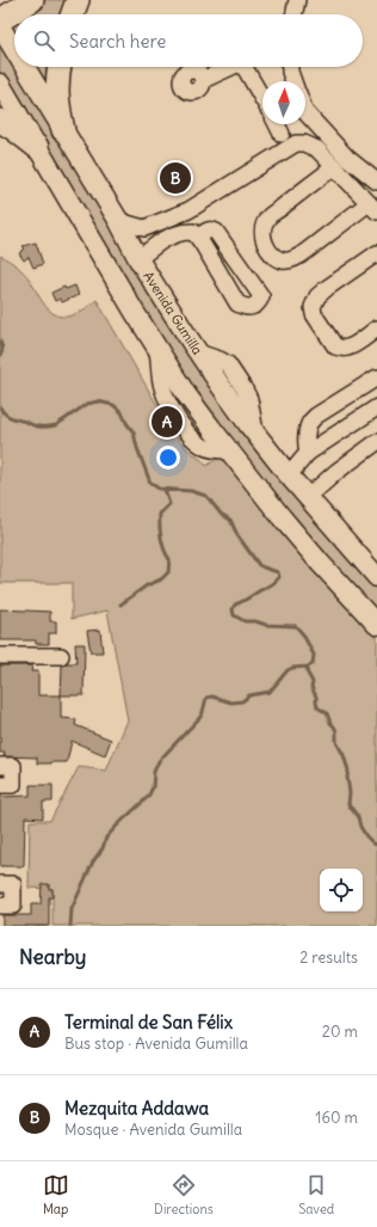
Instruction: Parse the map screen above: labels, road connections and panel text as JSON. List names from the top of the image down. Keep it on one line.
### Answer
{"streets":{"main road":["Avenida Gumilla"]},"north":"top","page":{"search":"Search here","pins":["B","A"],"heading":["Nearby","2 results"],"list":[{"mark":"A","name":"Terminal de San Félix","note":"Bus stop · Avenida Gumilla","value":"20 m"},{"mark":"B","name":"Mezquita Addawa","note":"Mosque · Avenida Gumilla","value":"160 m"}],"nav":["Map","Directions","Saved"]}}
